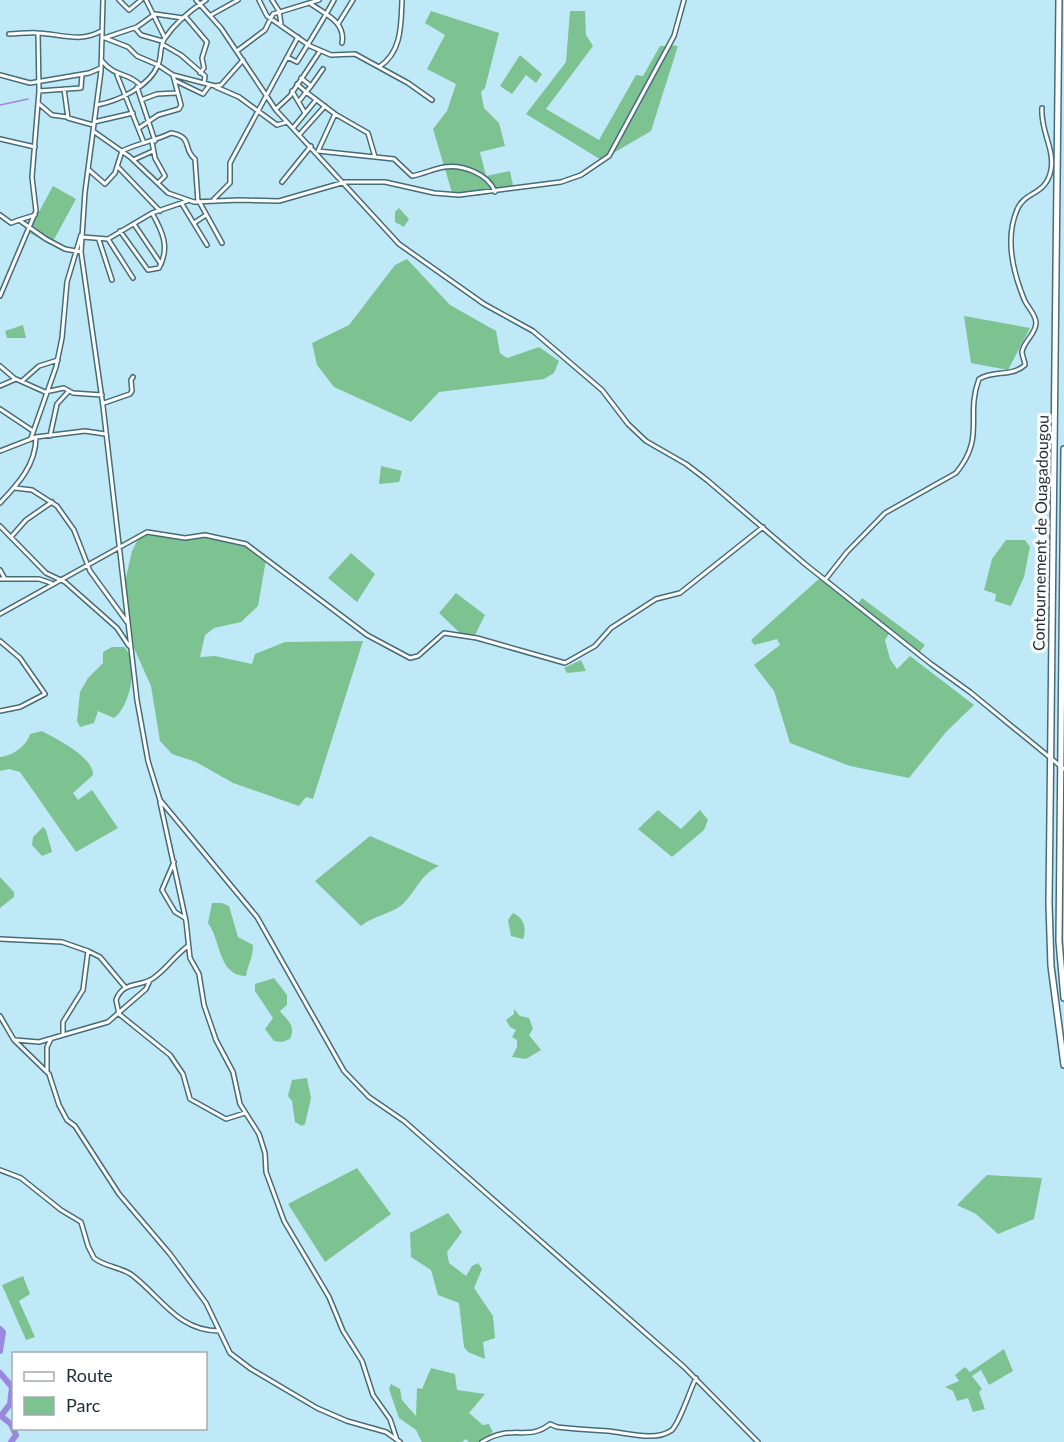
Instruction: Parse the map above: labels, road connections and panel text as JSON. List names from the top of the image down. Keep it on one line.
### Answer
{"streets":{"highway":["Contournement de Ouagadougou"]},"legend":["Route","Parc"]}
